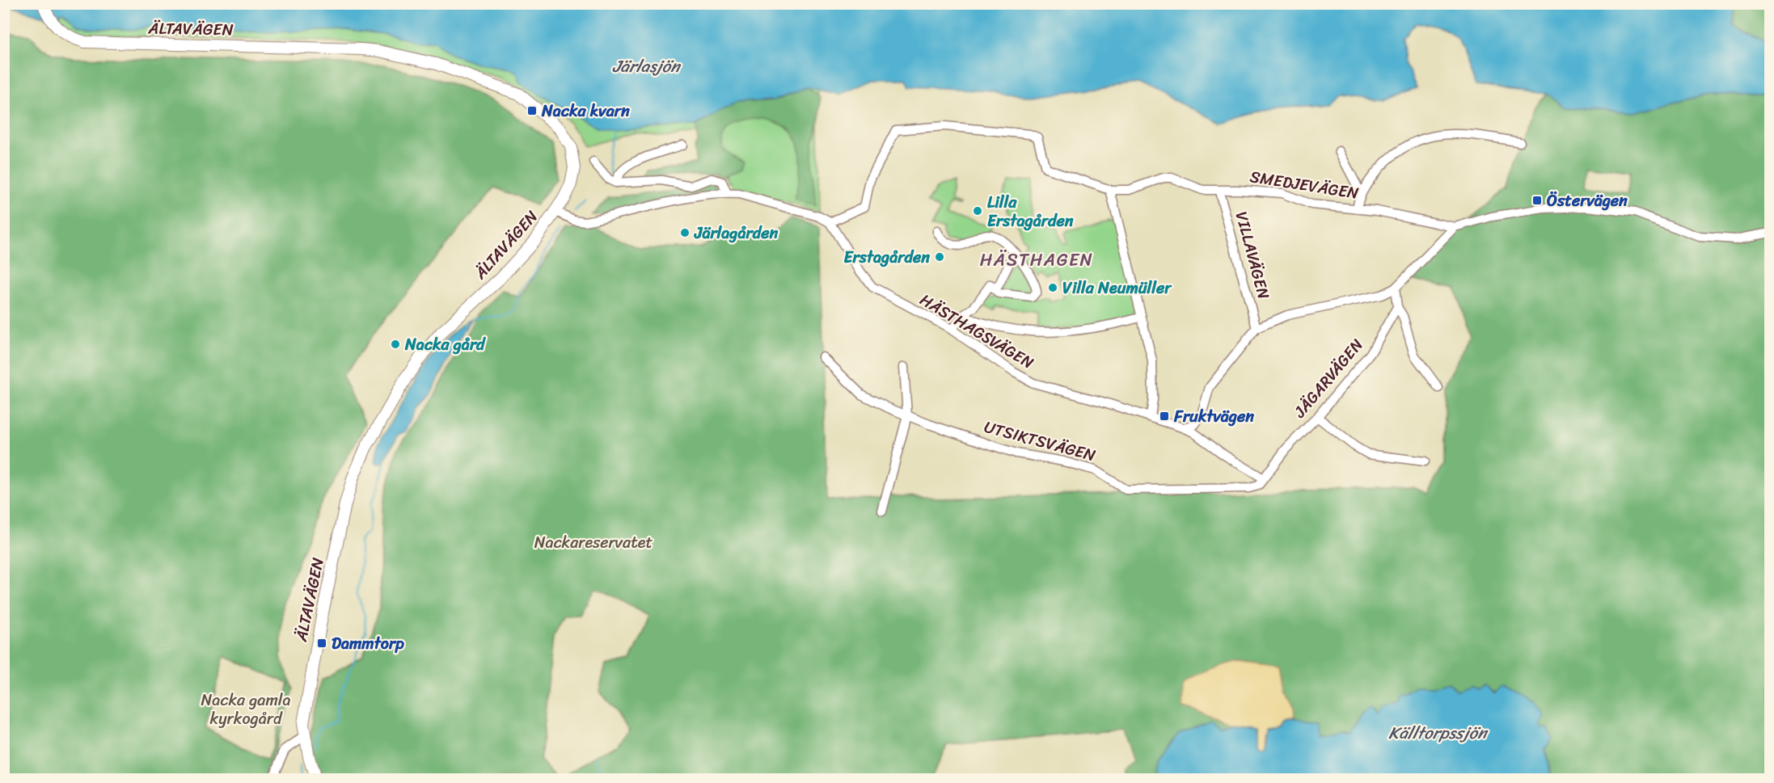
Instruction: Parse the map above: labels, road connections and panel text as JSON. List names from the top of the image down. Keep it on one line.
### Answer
{"streets":{"main road":["ÄLTAVÄGEN"],"street":["SMEDJEVÄGEN","VILLAVÄGEN","HÄSTHAGSVÄGEN","JÄGARVÄGEN","UTSIKTSVÄGEN"]},"crossings":[["SMEDJEVÄGEN","VILLAVÄGEN"],["SMEDJEVÄGEN","HÄSTHAGSVÄGEN"],["HÄSTHAGSVÄGEN","JÄGARVÄGEN"],["HÄSTHAGSVÄGEN","UTSIKTSVÄGEN"],["JÄGARVÄGEN","UTSIKTSVÄGEN"]],"districts":["HÄSTHAGEN"],"water":["Järlasjön","Källtorpssjön"],"parks":["Nackareservatet","Nacka gamla kyrkogård"],"places":{"transit":["Nacka kvarn","Östervägen","Fruktvägen","Dammtorp"],"other":["Lilla Erstagården","Järlagården","Erstagården","Villa Neumüller","Nacka gård"]}}
